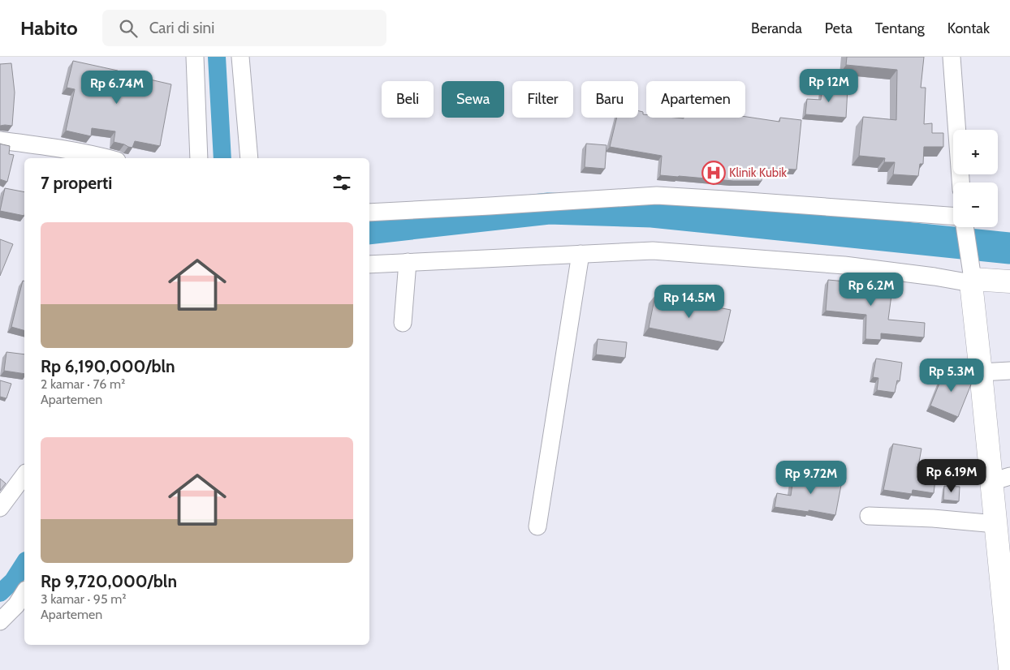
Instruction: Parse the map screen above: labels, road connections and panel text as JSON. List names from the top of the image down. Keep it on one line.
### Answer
{"places":{"hospital":["Klinik Kubik"]},"page":{"header":"Habito","search":"Cari di sini","nav":["Beranda","Peta","Tentang","Kontak"],"price":["Rp 12M","Rp 6.74M","Rp 6.2M","Rp 14.5M","Rp 5.3M","Rp 6.19M","Rp 9.72M"],"chip":["Beli","Sewa","Filter","Baru","Apartemen"],"map_buttons":["+","−"],"heading":"7 properti","list":[{"name":"Rp 6,190,000/bln","note":"2 kamar · 76 m² · Apartemen"},{"name":"Rp 9,720,000/bln","note":"3 kamar · 95 m² · Apartemen"}]}}
